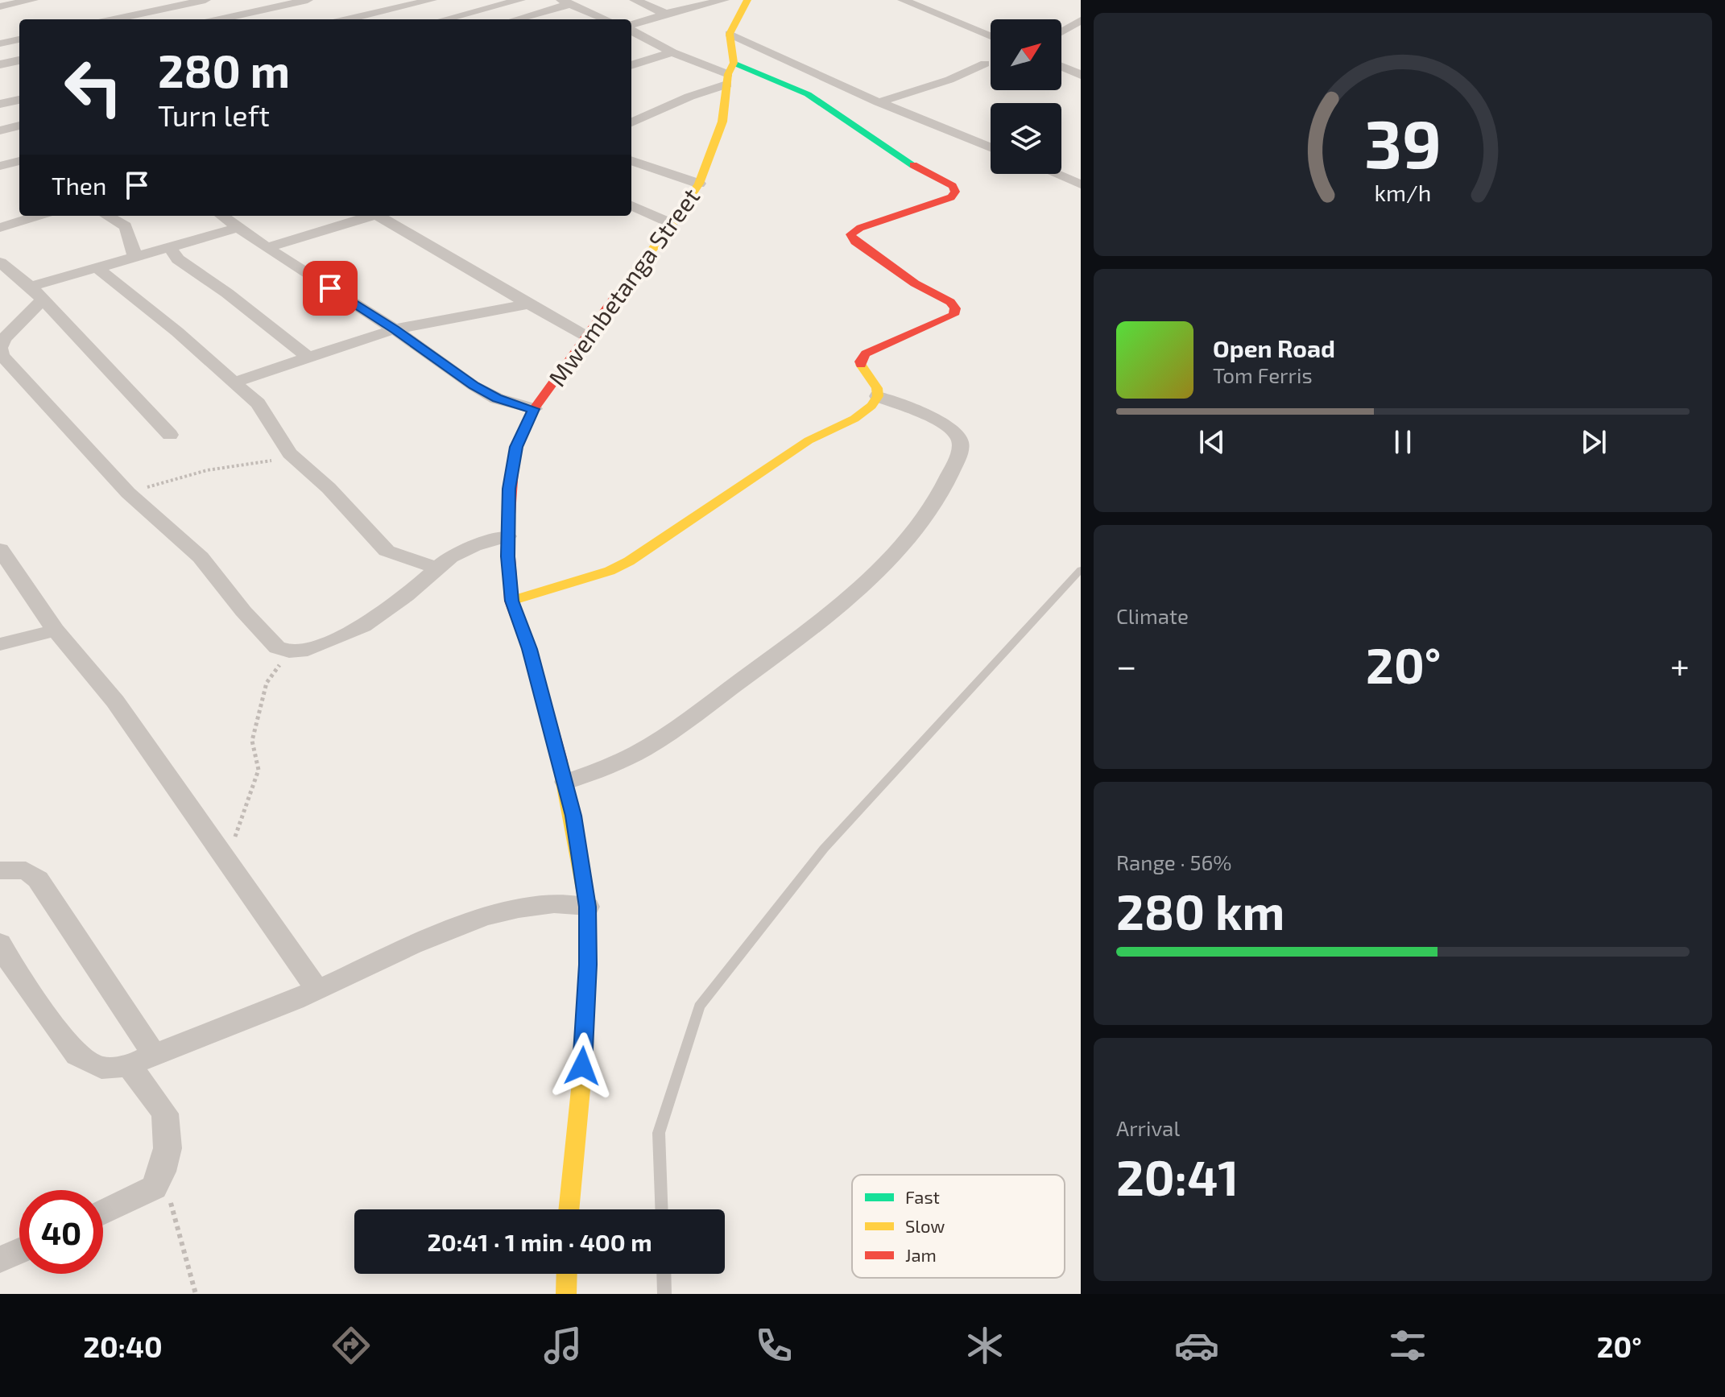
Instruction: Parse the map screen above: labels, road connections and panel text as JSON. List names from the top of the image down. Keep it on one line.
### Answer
{"streets":{"street":["Mwembetanga Street"]},"legend":["Fast","Slow","Jam"],"north":"top right","page":{"turn":["280 m","Turn left"],"then":"Then","song":["Open Road","Tom Ferris"],"tile":["Climate",["Range · 56%","280 km"],["Arrival","20:41"]],"heat":["−","20°","+"],"limit":"40","trip":"20:41 · 1 min · 400 m","tabs":["20:40","20°"],"gauge":["39","km/h"]}}
